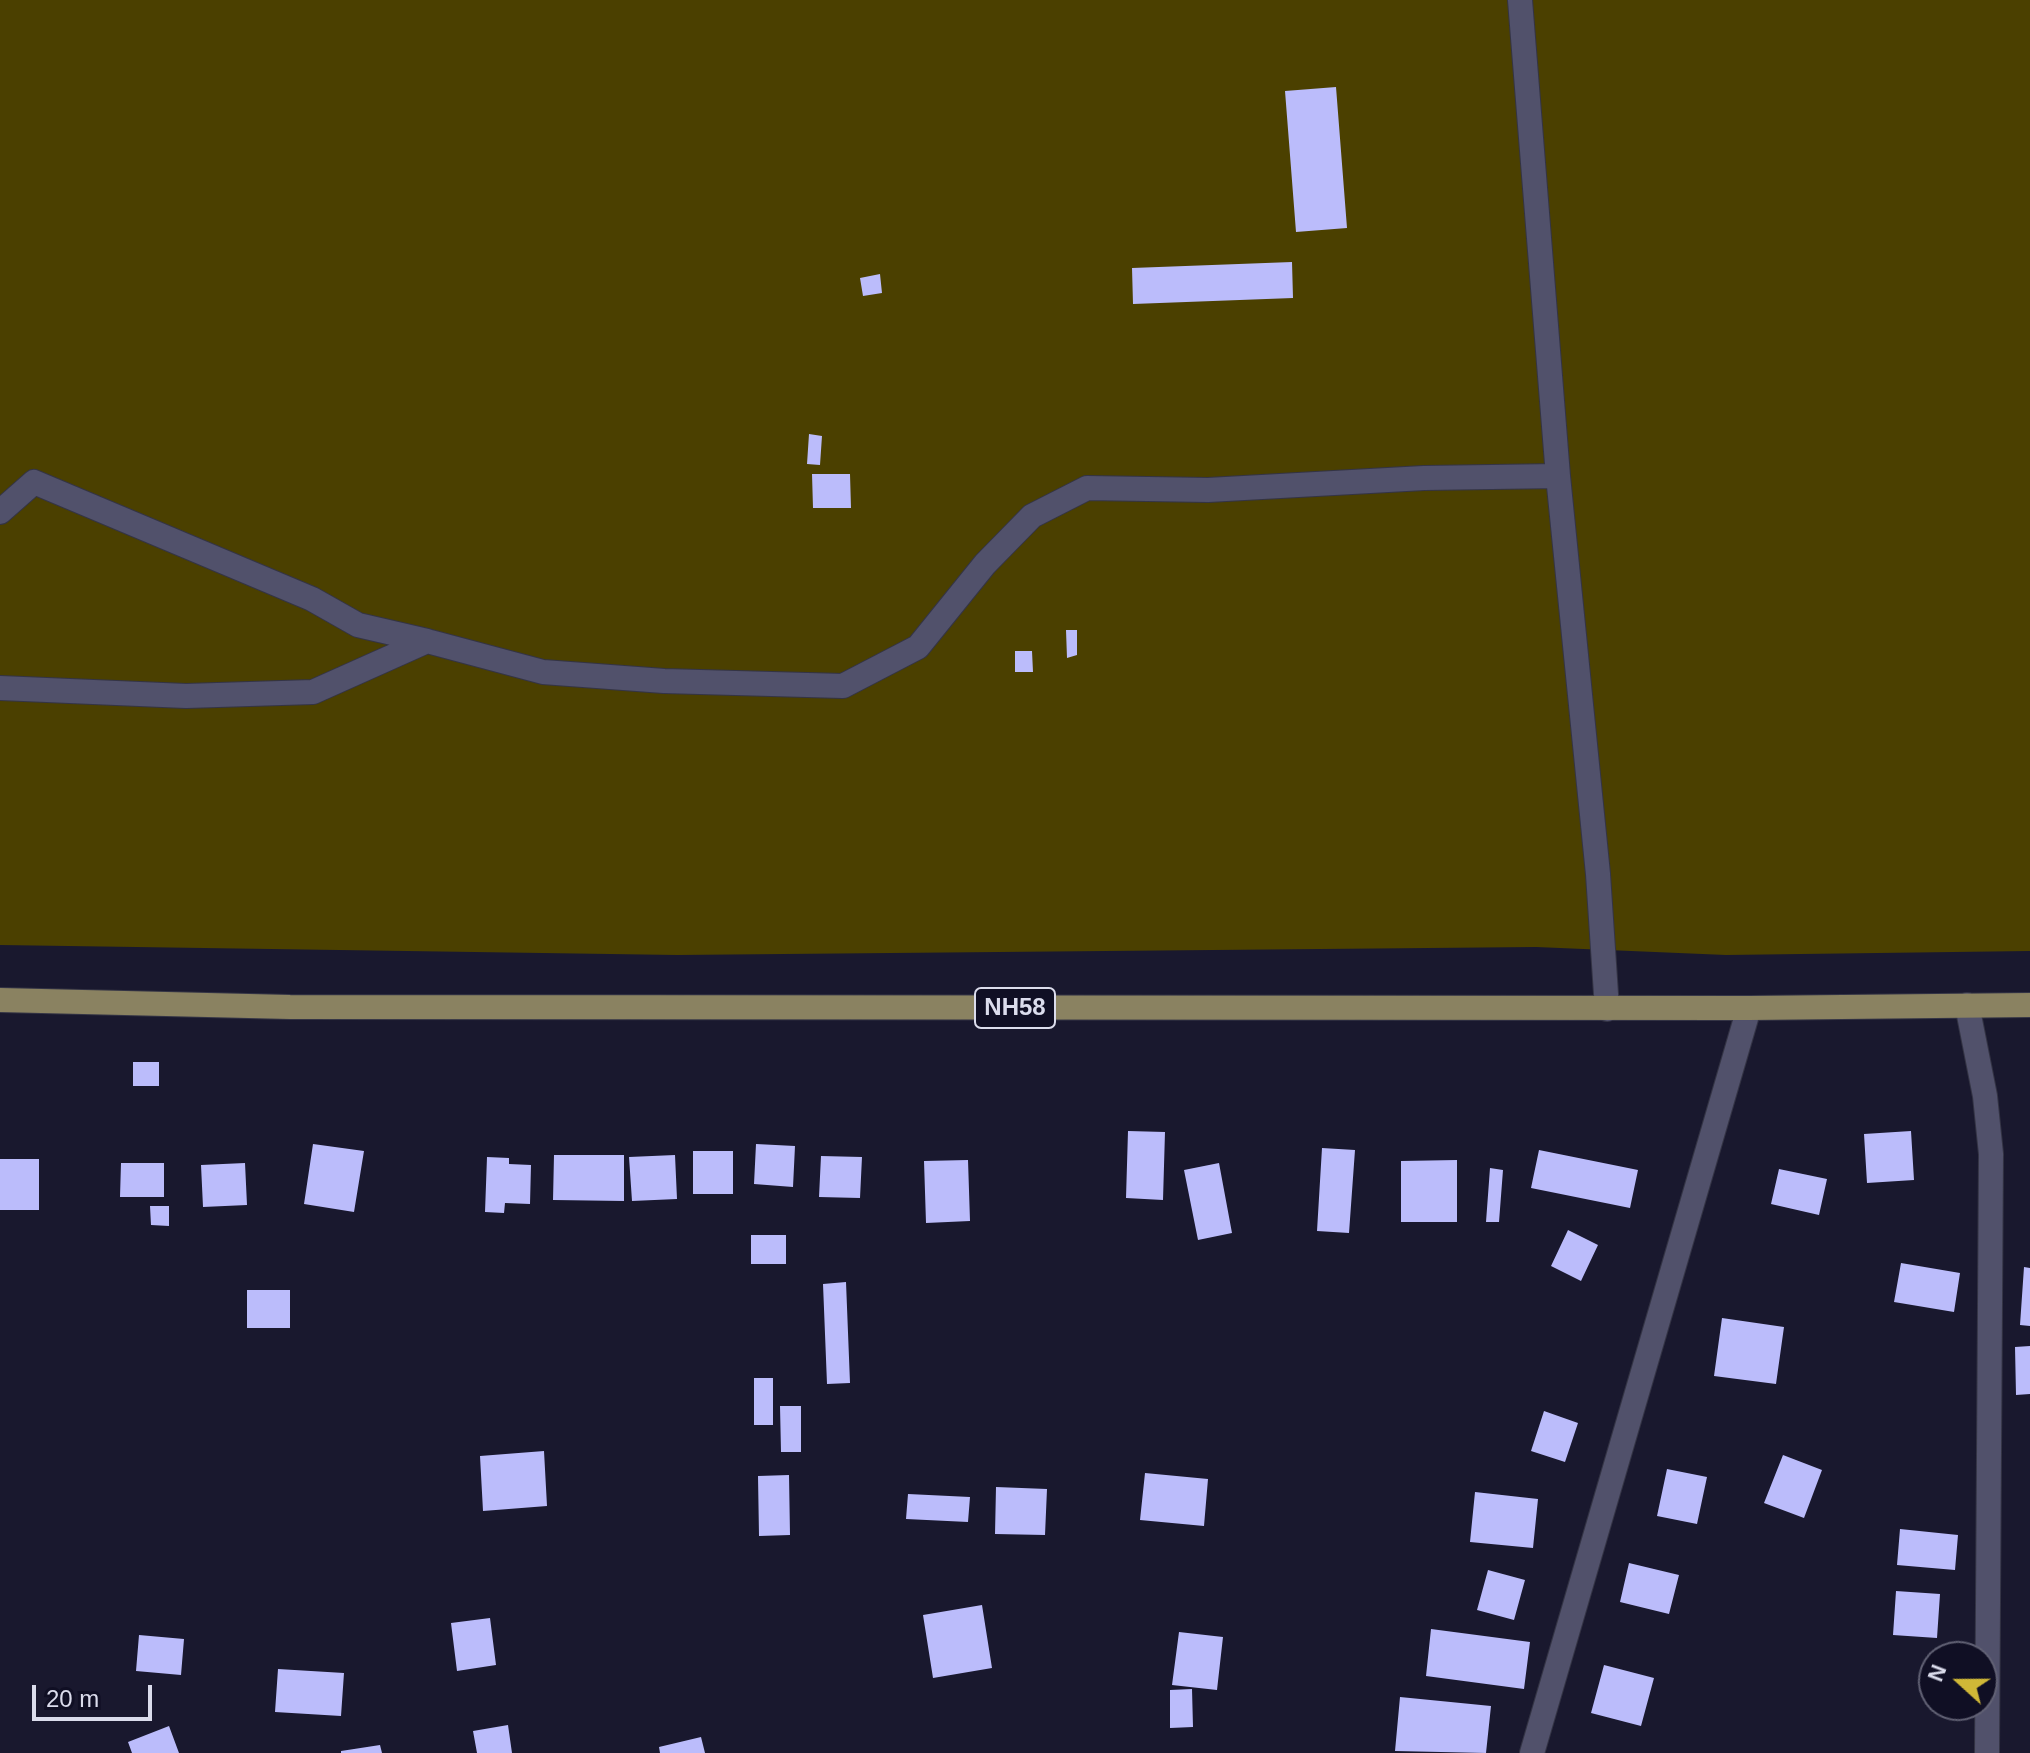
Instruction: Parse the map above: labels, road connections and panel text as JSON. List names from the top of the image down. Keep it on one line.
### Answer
{"streets":{"main road":["NH58"]},"scale_bar":"20 m","north":"left"}
